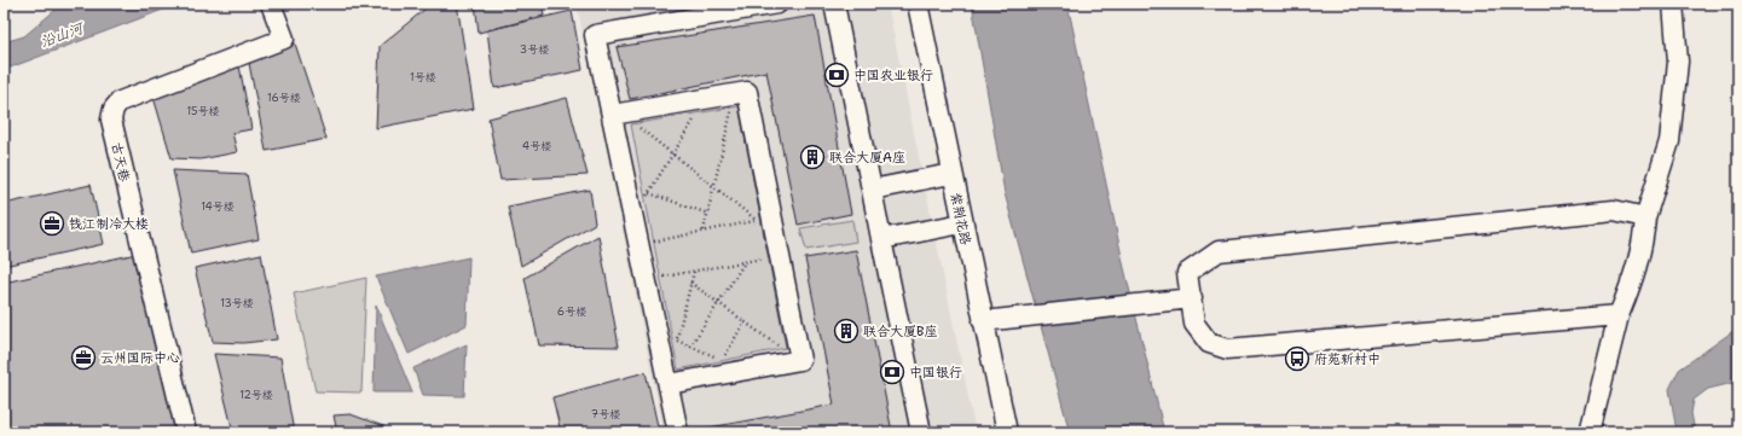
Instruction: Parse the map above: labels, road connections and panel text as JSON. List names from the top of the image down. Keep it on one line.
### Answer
{"streets":{"street":["古天巷","紫荆花路"]},"water":["沿山河"],"places":{"bank":["中国农业银行","中国银行"],"building":["联合大厦A座","联合大厦B座"],"office":["钱江制冷大楼","云州国际中心"],"bus stop":["府苑新村中"]},"house_numbers":["3号楼","1号楼","16号楼","15号楼","4号楼","14号楼","13号楼","6号楼","12号楼","7号楼"]}
